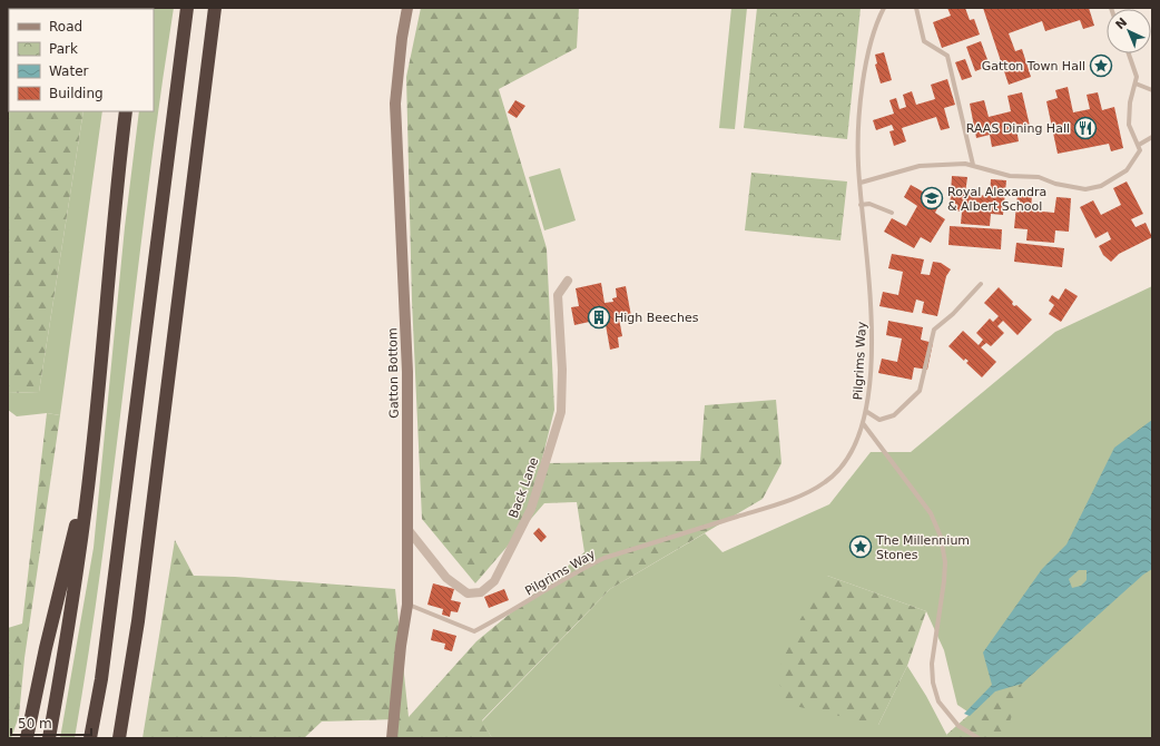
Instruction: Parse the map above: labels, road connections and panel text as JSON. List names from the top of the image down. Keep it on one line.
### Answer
{"streets":{"street":["Gatton Bottom","Back Lane"],"lane":["Pilgrims Way"]},"crossings":[["Pilgrims Way","Gatton Bottom"],["Gatton Bottom","Back Lane"]],"places":{"place":["Gatton Town Hall","The Millennium Stones"],"restaurant":["RAAS Dining Hall"],"school or university":["Royal Alexandra & Albert School"],"building":["High Beeches"]},"legend":["Road","Park","Water","Building"],"scale_bar":"50 m","north":"top left"}
